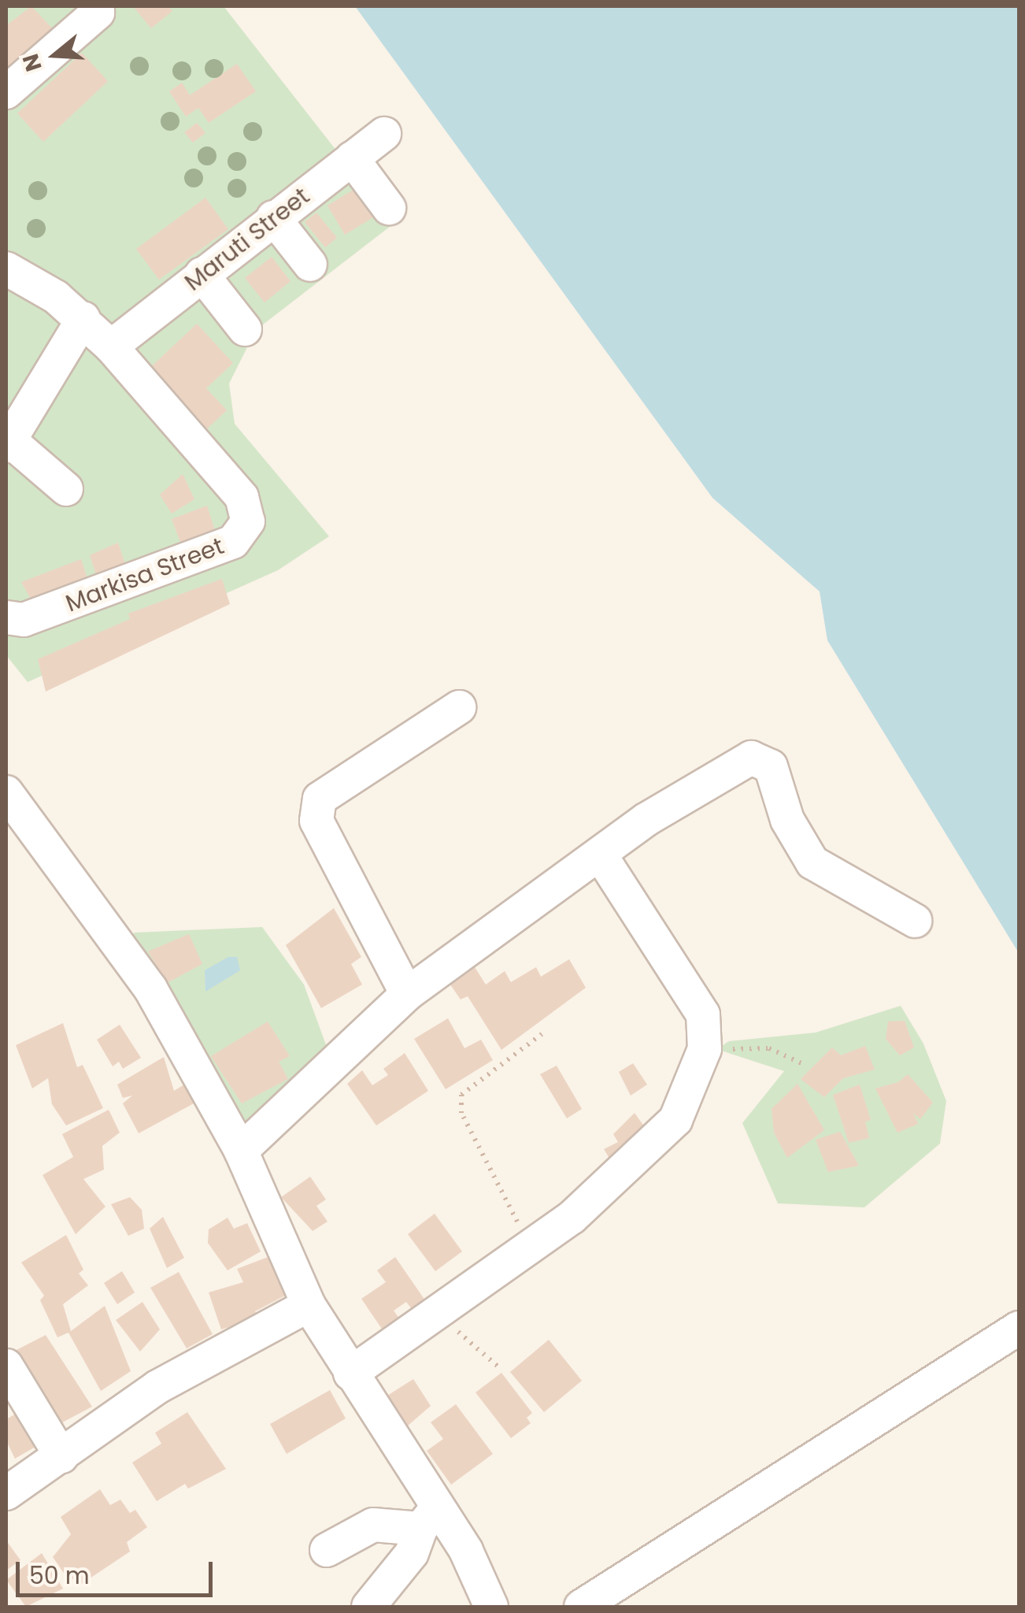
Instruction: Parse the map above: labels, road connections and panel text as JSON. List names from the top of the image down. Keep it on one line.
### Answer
{"streets":{"street":["Maruti Street","Markisa Street"]},"crossings":[["Maruti Street","Markisa Street"]],"scale_bar":"50 m","north":"left"}
